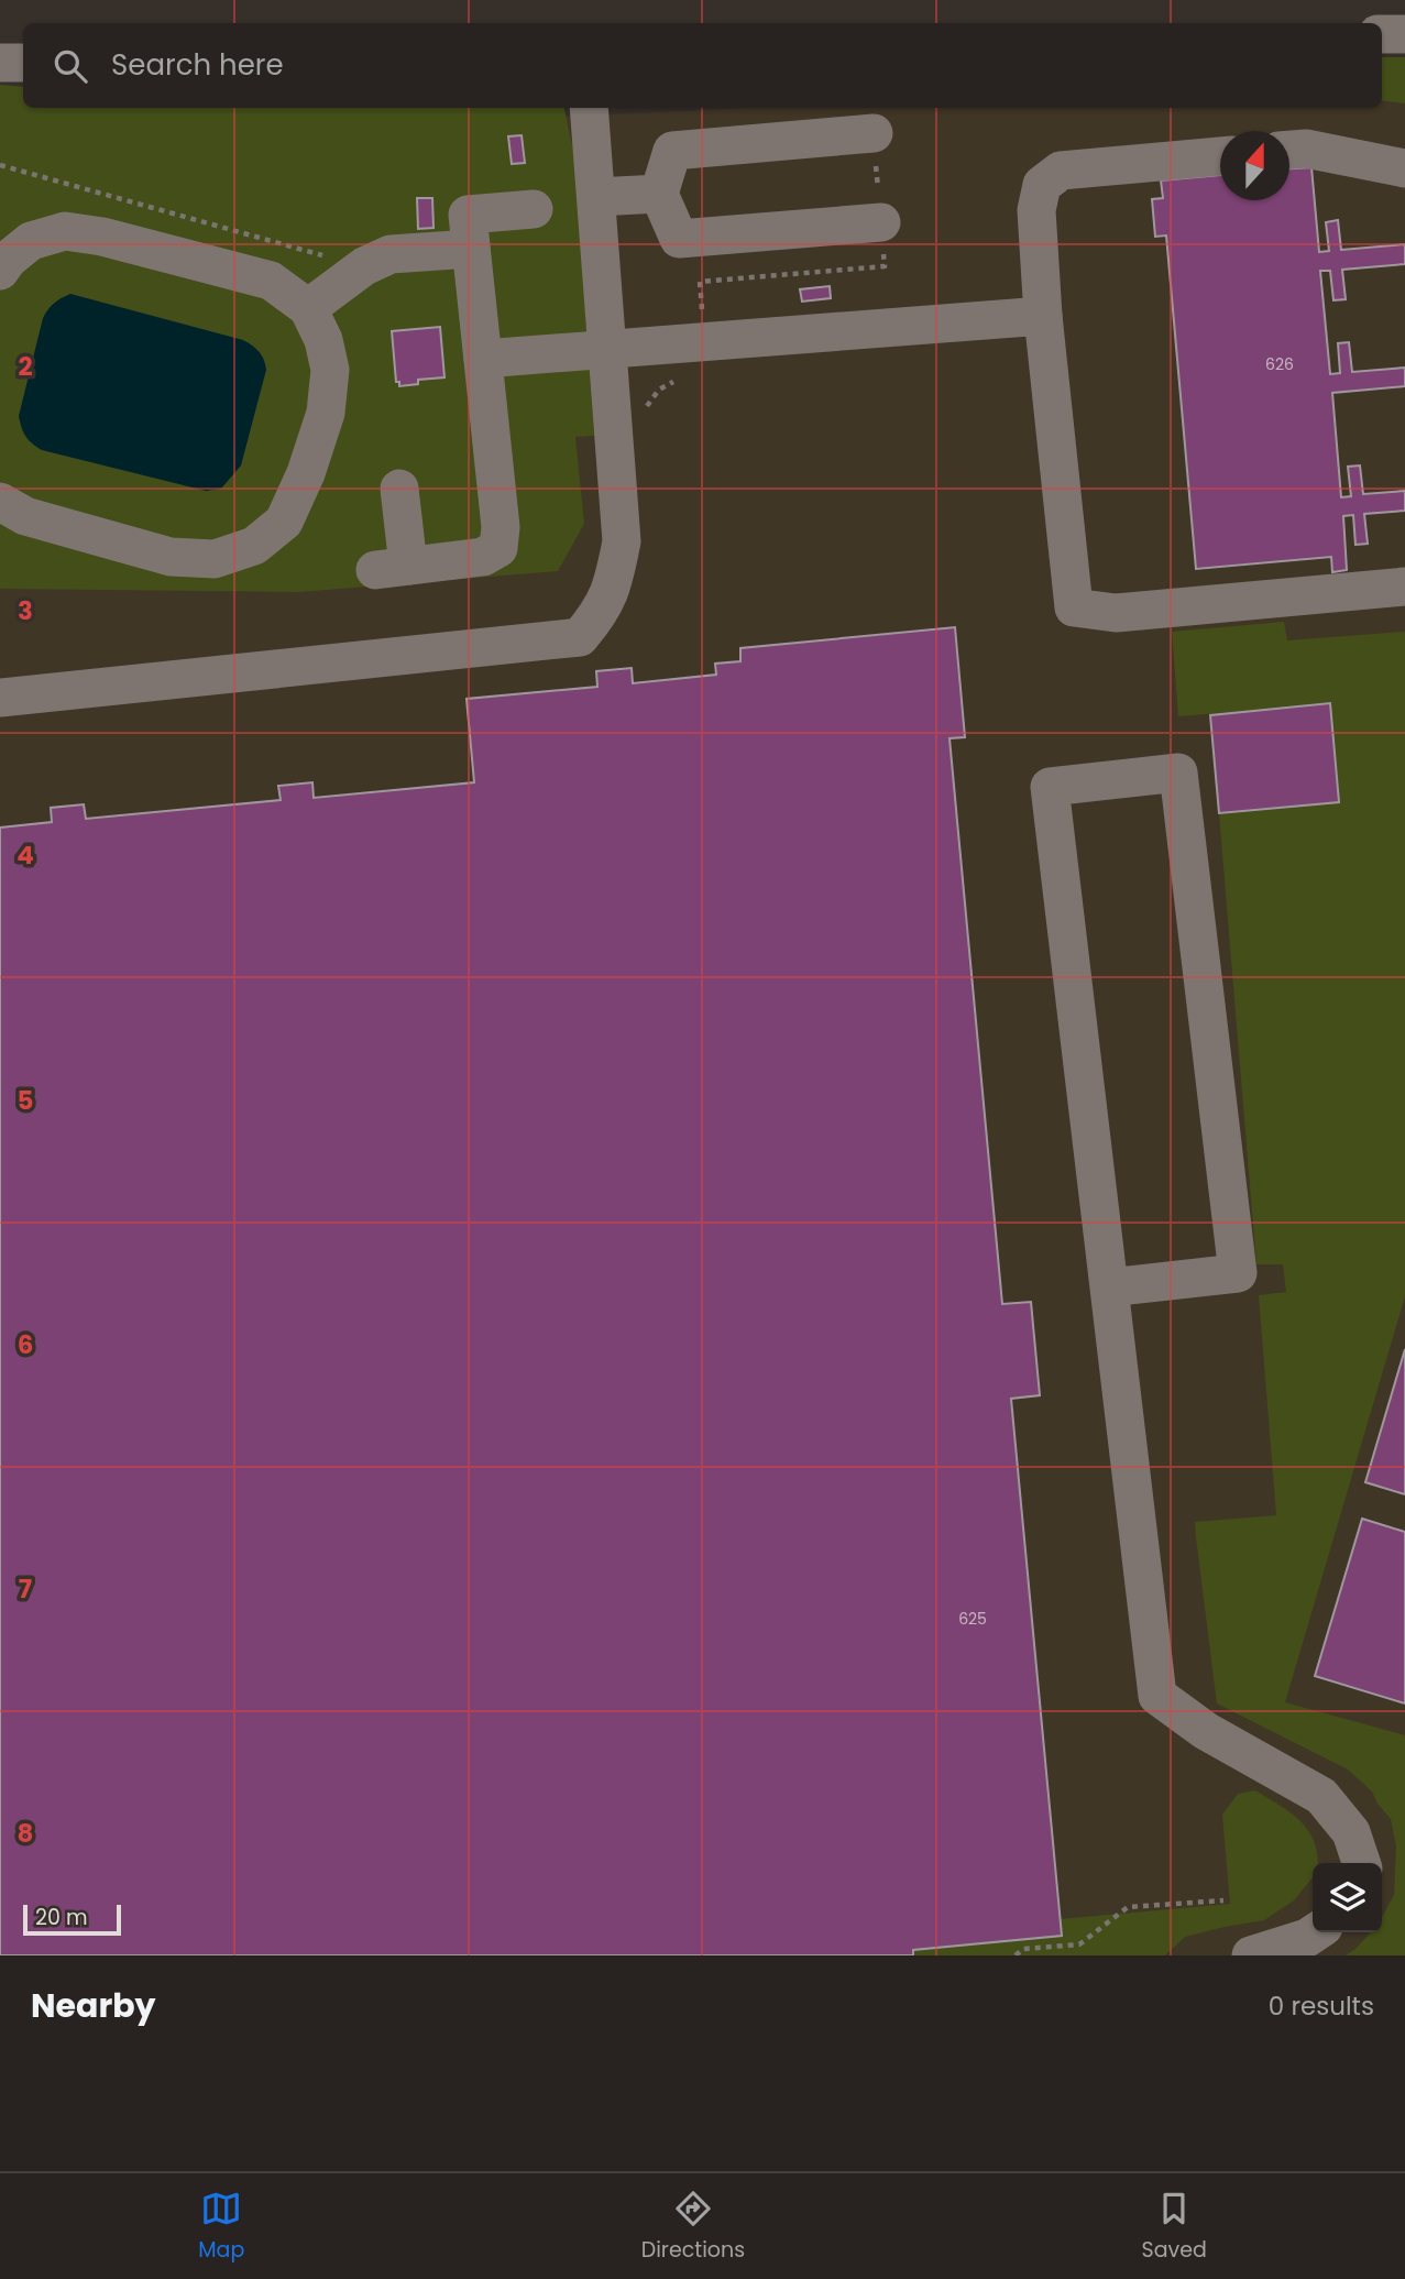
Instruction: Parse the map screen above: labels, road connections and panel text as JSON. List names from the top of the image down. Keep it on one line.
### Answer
{"house_numbers":["626","625"],"scale_bar":"20 m","north":"top","page":{"search":"Search here","scale":"20 m","heading":["Nearby","0 results"],"nav":["Map","Directions","Saved"]},"grid":{"rows":["2","3","4","5","6","7","8"]}}
